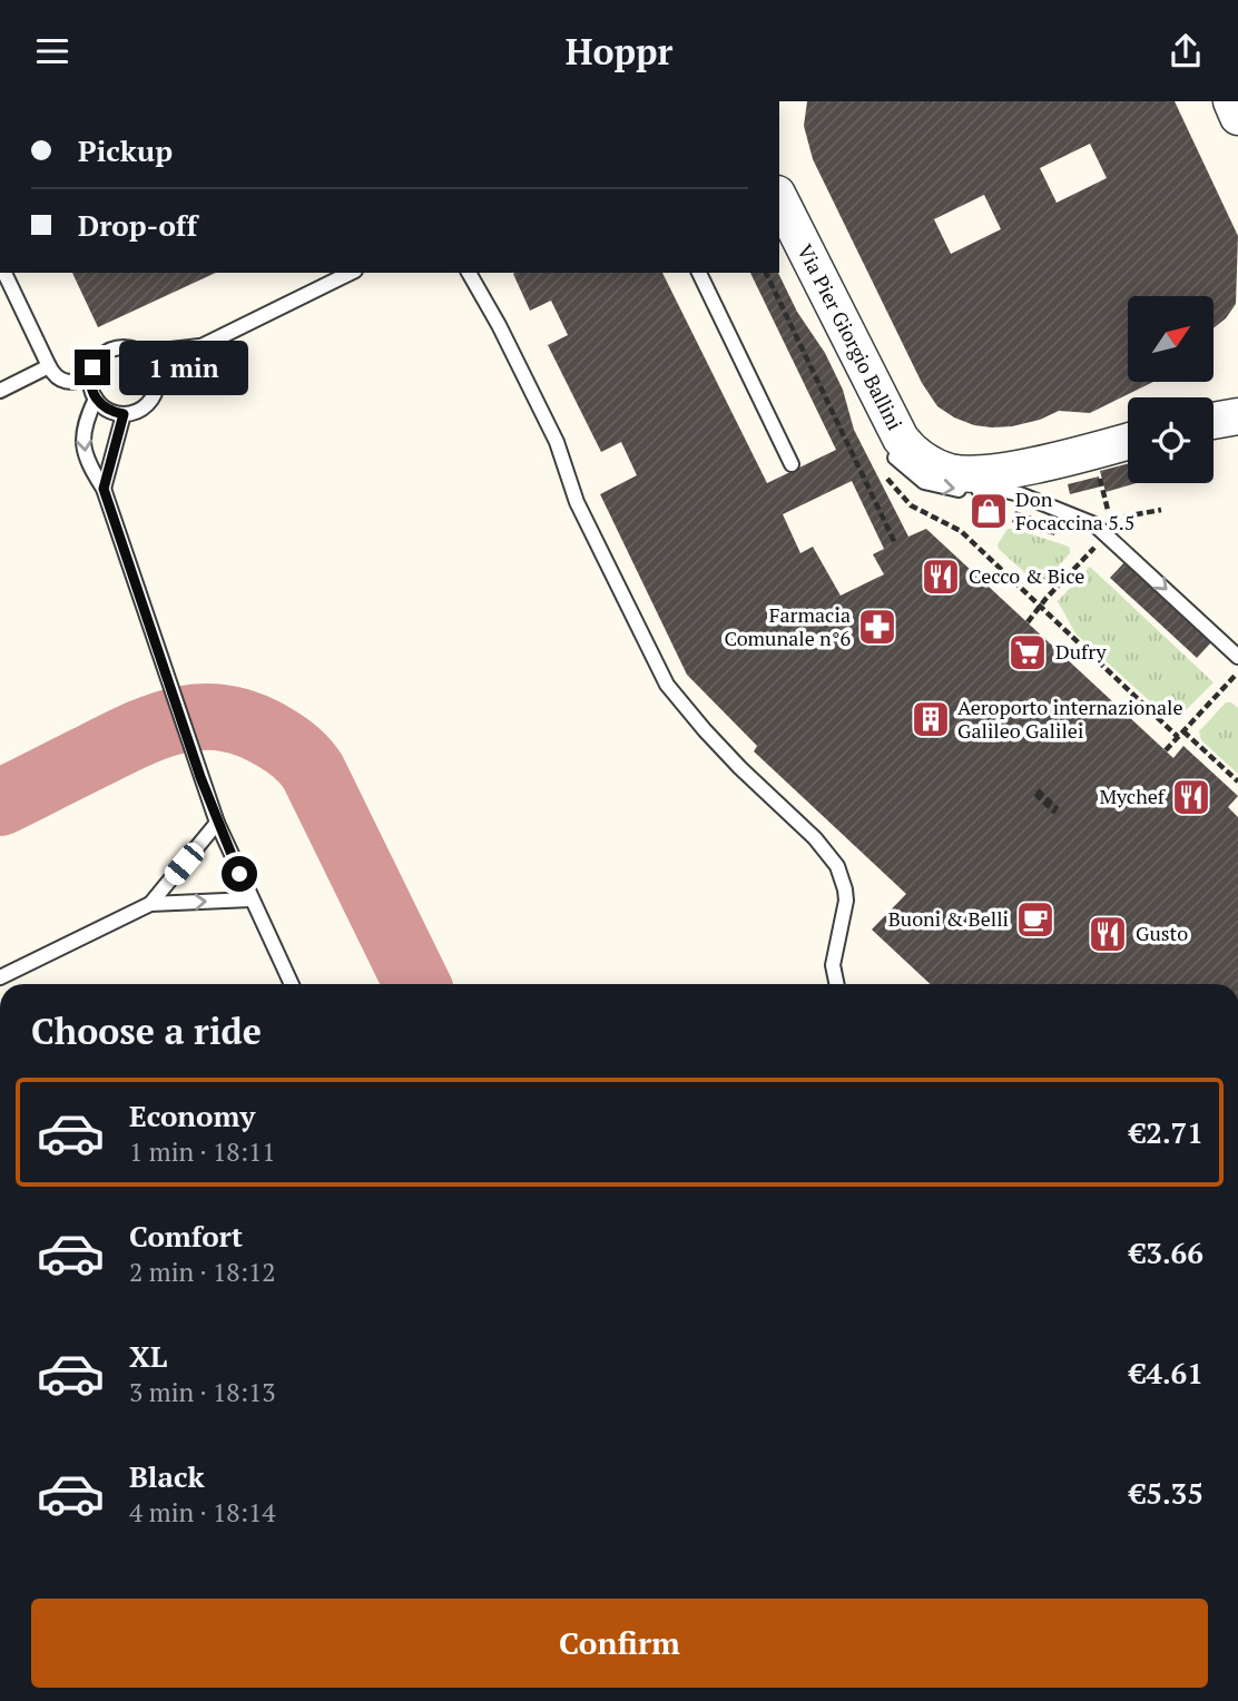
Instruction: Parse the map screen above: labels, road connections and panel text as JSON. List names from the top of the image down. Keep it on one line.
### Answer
{"streets":{"street":["Via Pier Giorgio Ballini"]},"places":{"shop":["Don Focaccina 5.5"],"restaurant":["Cecco & Bice","Mychef","Gusto"],"pharmacy":["Farmacia Comunale n°6"],"supermarket":["Dufry"],"building":["Aeroporto internazionale Galileo Galilei"],"cafe":["Buoni & Belli"]},"north":"top right","page":{"header":"Hoppr","banner":["Pickup","Drop-off"],"bubble":"1 min","heading":"Choose a ride","list":[{"name":"Economy","note":"1 min · 18:11","value":"€2.71"},{"name":"Comfort","note":"2 min · 18:12","value":"€3.66"},{"name":"XL","note":"3 min · 18:13","value":"€4.61"},{"name":"Black","note":"4 min · 18:14","value":"€5.35"}],"buttons":"Confirm"}}
